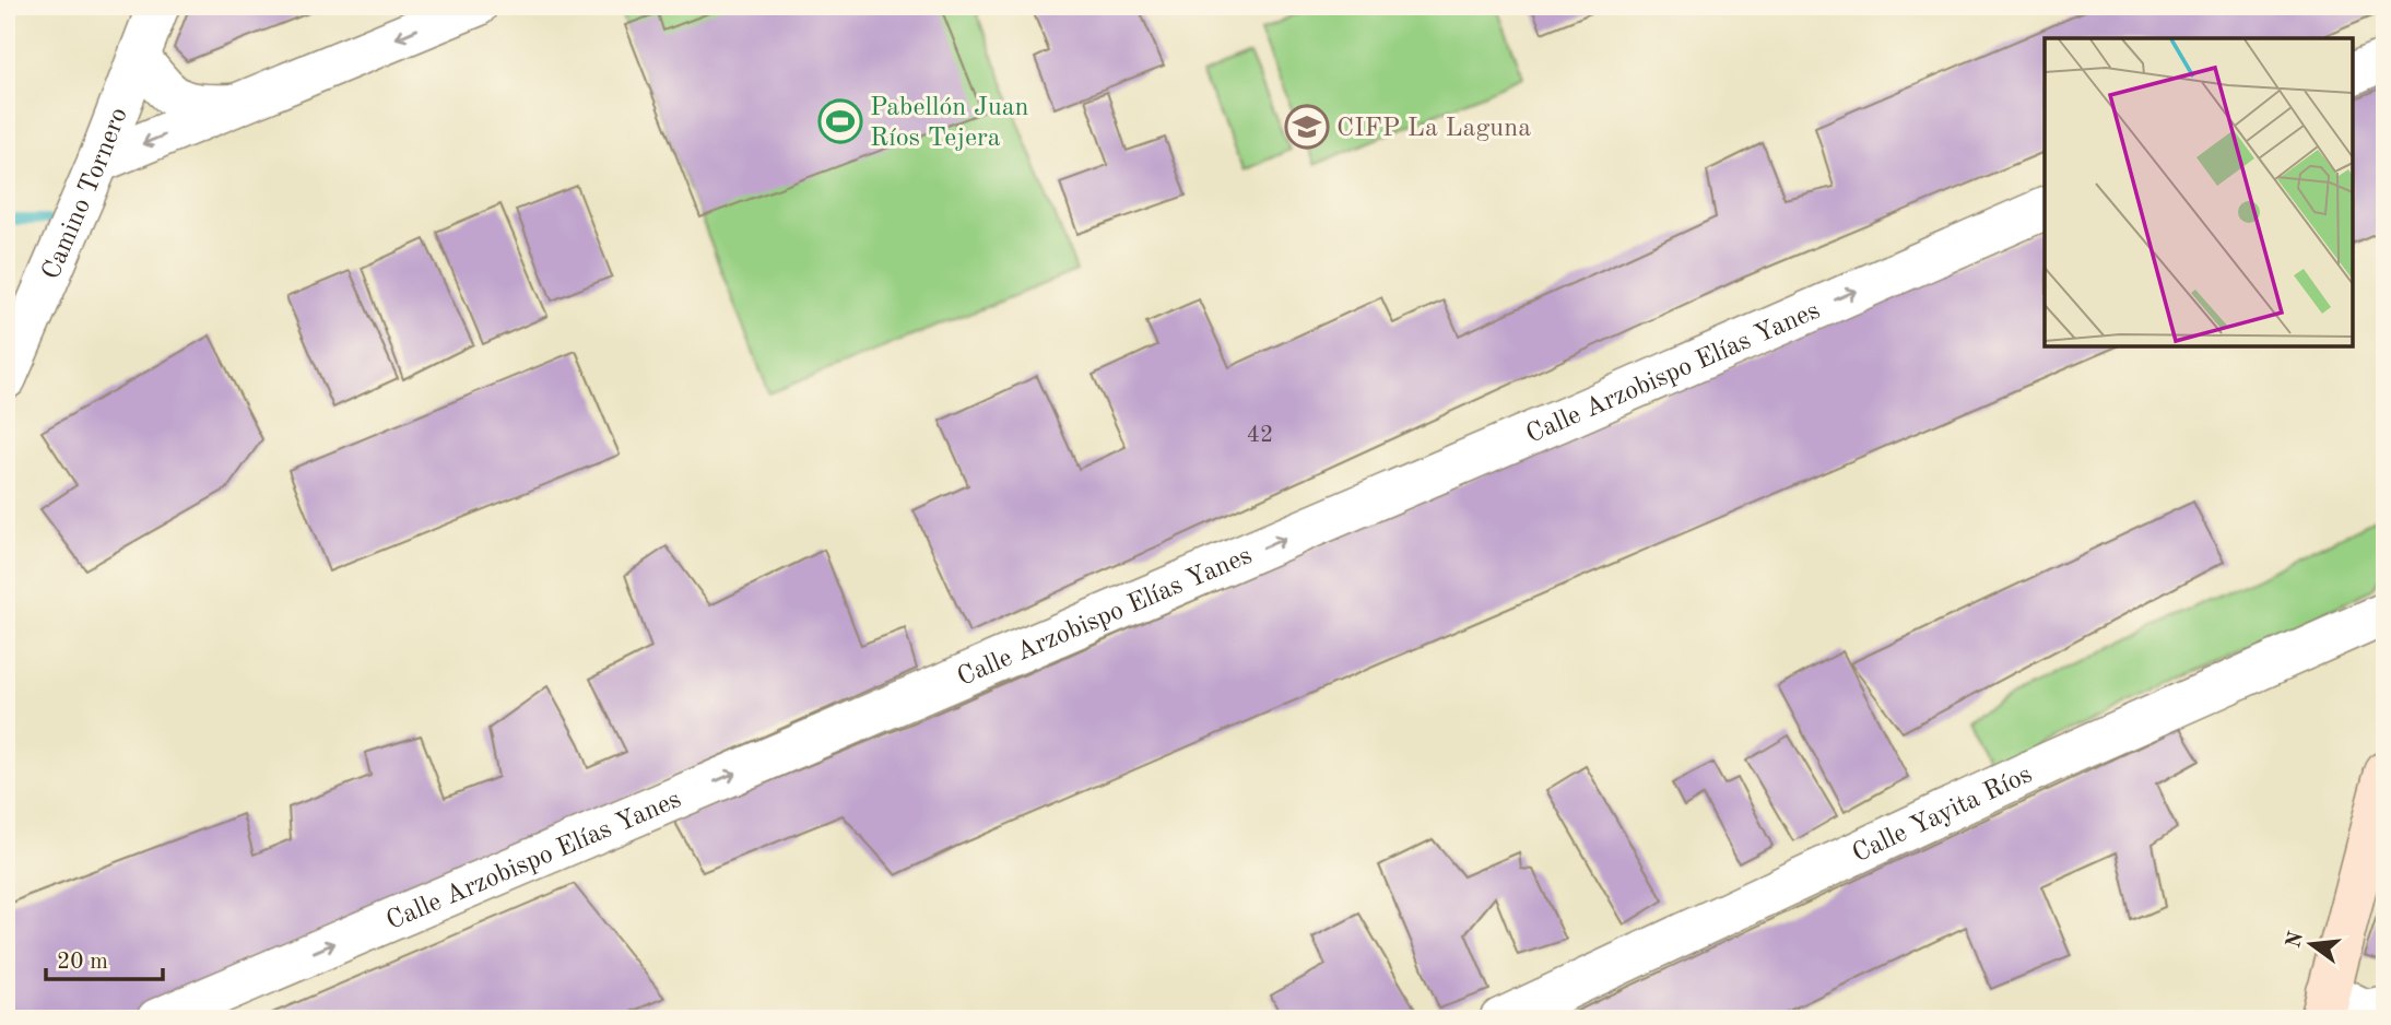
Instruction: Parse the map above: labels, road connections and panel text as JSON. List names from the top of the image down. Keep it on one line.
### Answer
{"streets":{"street":["Camino Tornero","Calle Arzobispo Elías Yanes","Calle Yayita Ríos"]},"one_way":["Calle Arzobispo Elías Yanes"],"places":{"sports":["Pabellón Juan Ríos Tejera"],"school or university":["CIFP La Laguna"]},"house_numbers":["42"],"scale_bar":"20 m","north":"left"}
